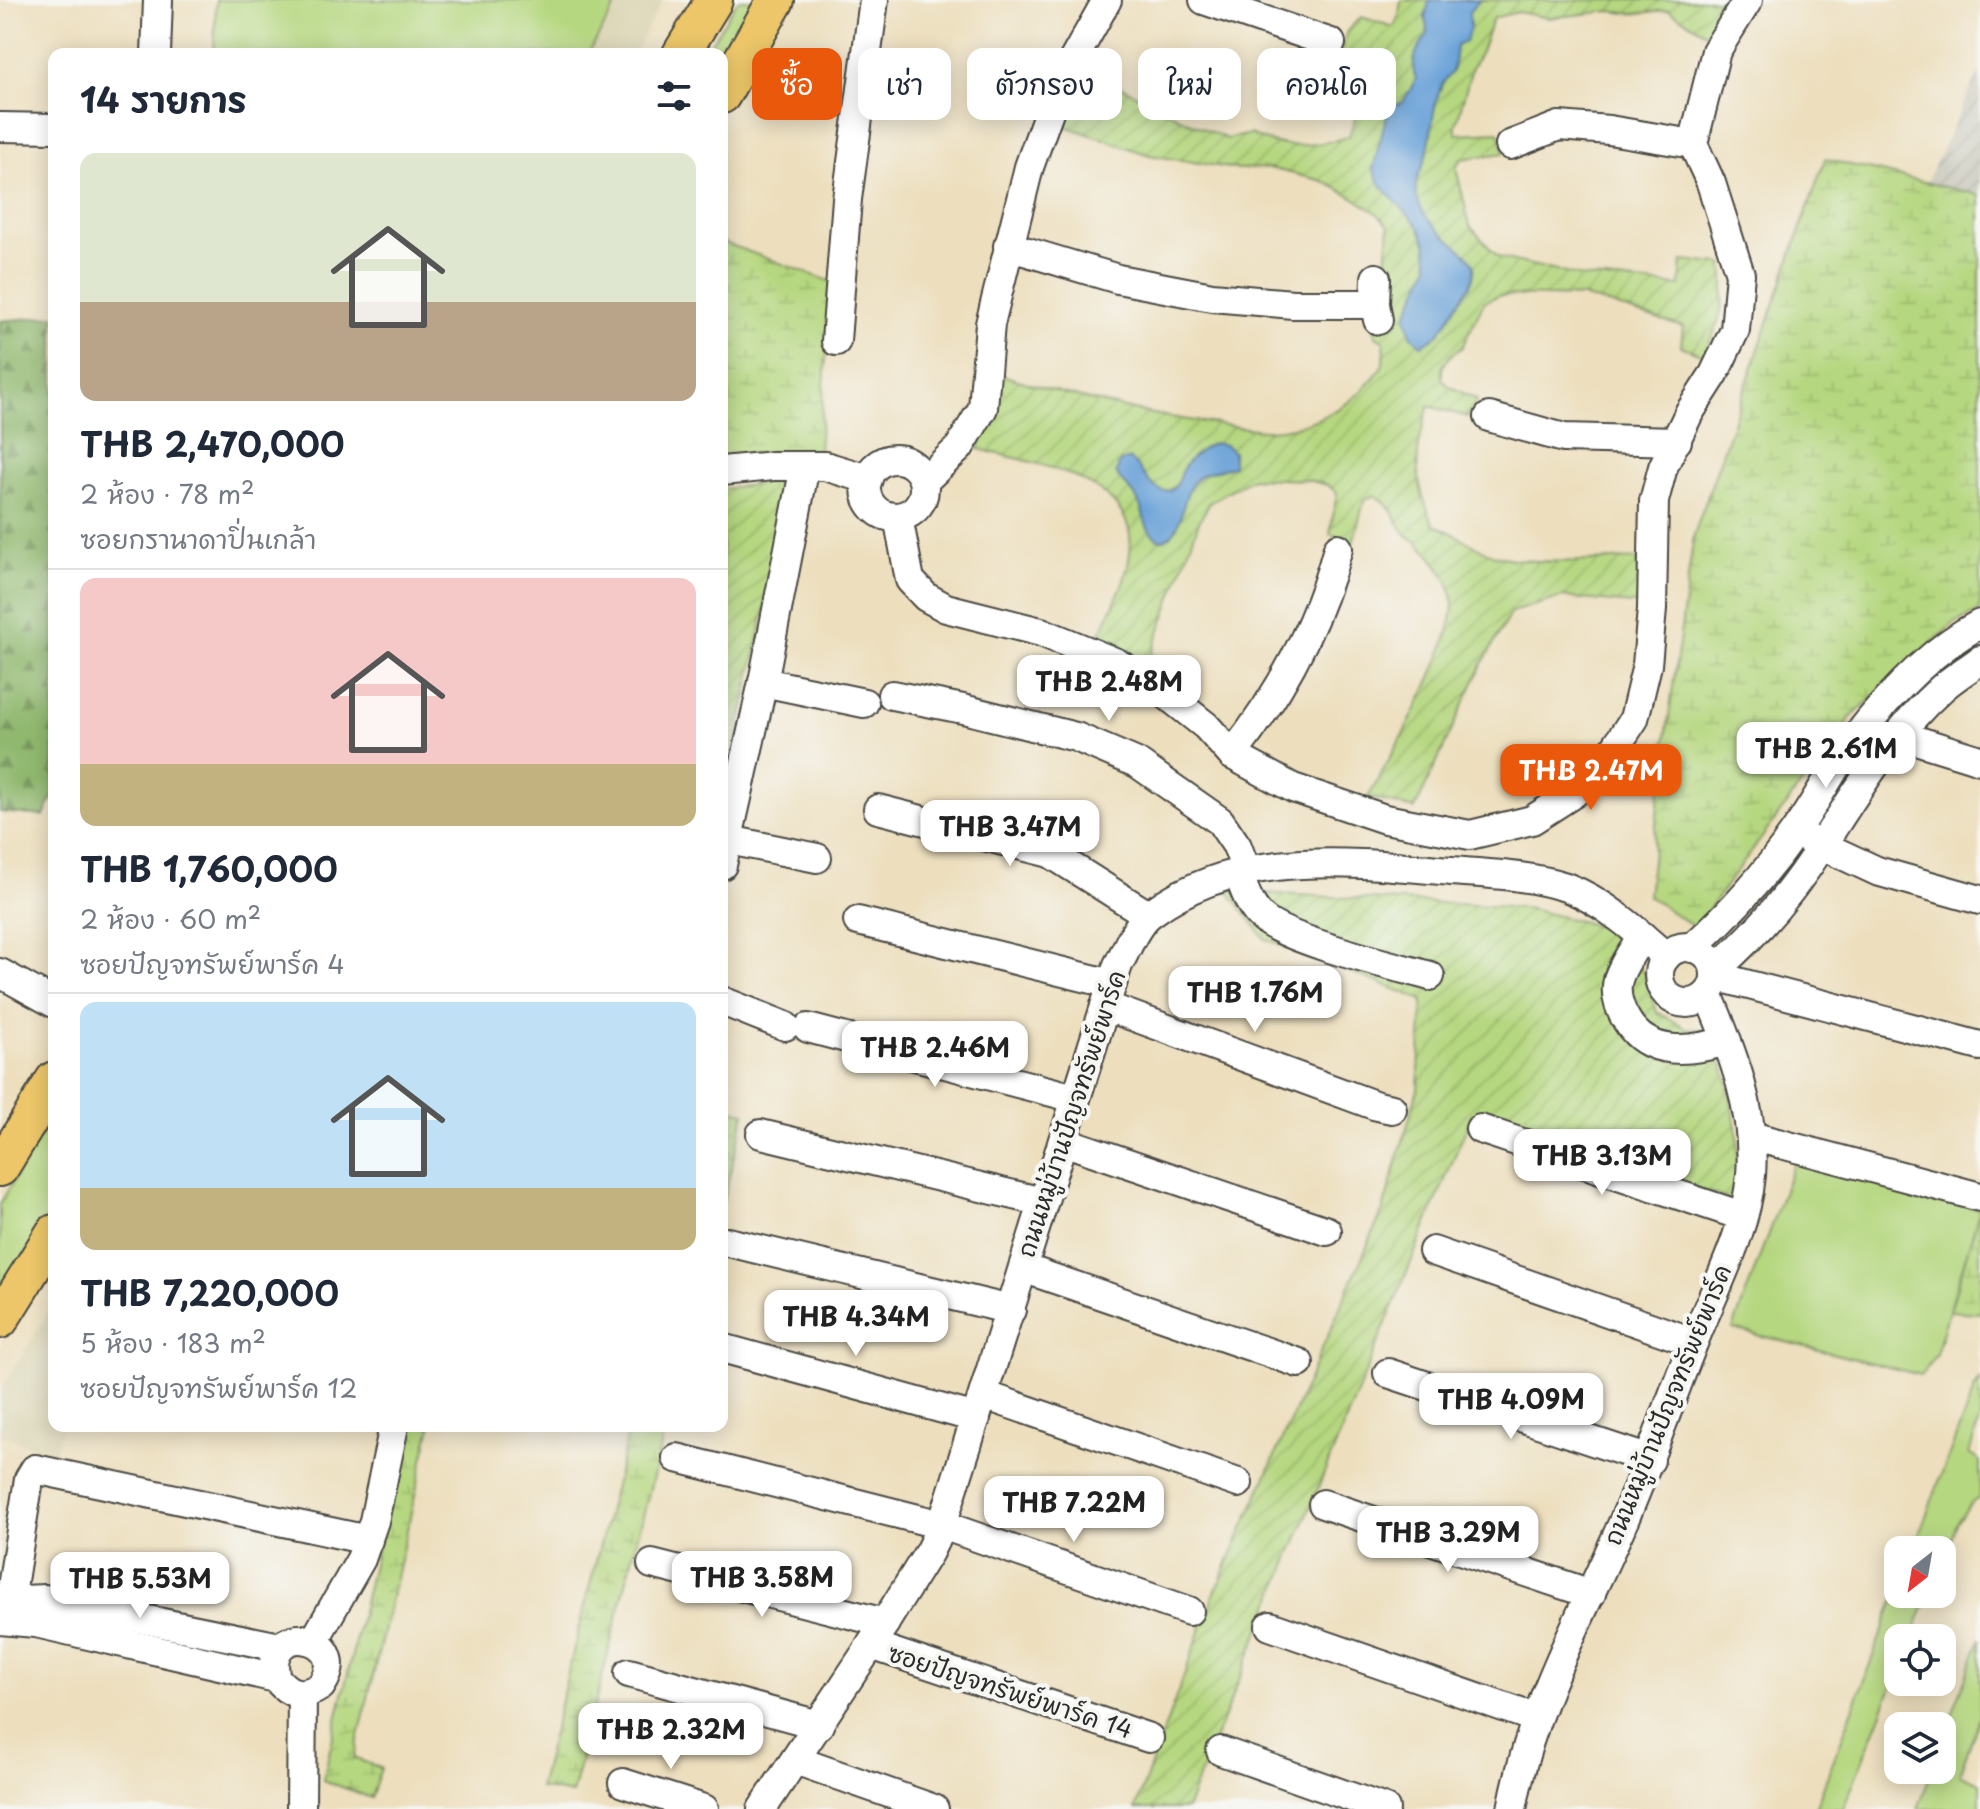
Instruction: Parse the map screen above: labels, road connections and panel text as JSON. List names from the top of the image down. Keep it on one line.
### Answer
{"streets":{"street":["ถนนหมู่บ้านปัญจทรัพย์พาร์ค","ซอยปัญจทรัพย์พาร์ค 14"]},"crossings":[["ถนนหมู่บ้านปัญจทรัพย์พาร์ค","ซอยปัญจทรัพย์พาร์ค 14"]],"north":"bottom left","page":{"chip":["ซื้อ","เช่า","ตัวกรอง","ใหม่","คอนโด"],"heading":"14 รายการ","list":[{"name":"THB 2,470,000","note":"2 ห้อง · 78 m² · ซอยกรานาดาปิ่นเกล้า"},{"name":"THB 1,760,000","note":"2 ห้อง · 60 m² · ซอยปัญจทรัพย์พาร์ค 4"},{"name":"THB 7,220,000","note":"5 ห้อง · 183 m² · ซอยปัญจทรัพย์พาร์ค 12"}],"price":["THB 2.48M","THB 2.61M","THB 2.47M","THB 3.47M","THB 1.76M","THB 2.46M","THB 3.13M","THB 4.34M","THB 4.09M","THB 7.22M","THB 3.29M","THB 3.58M","THB 5.53M","THB 2.32M"]}}
